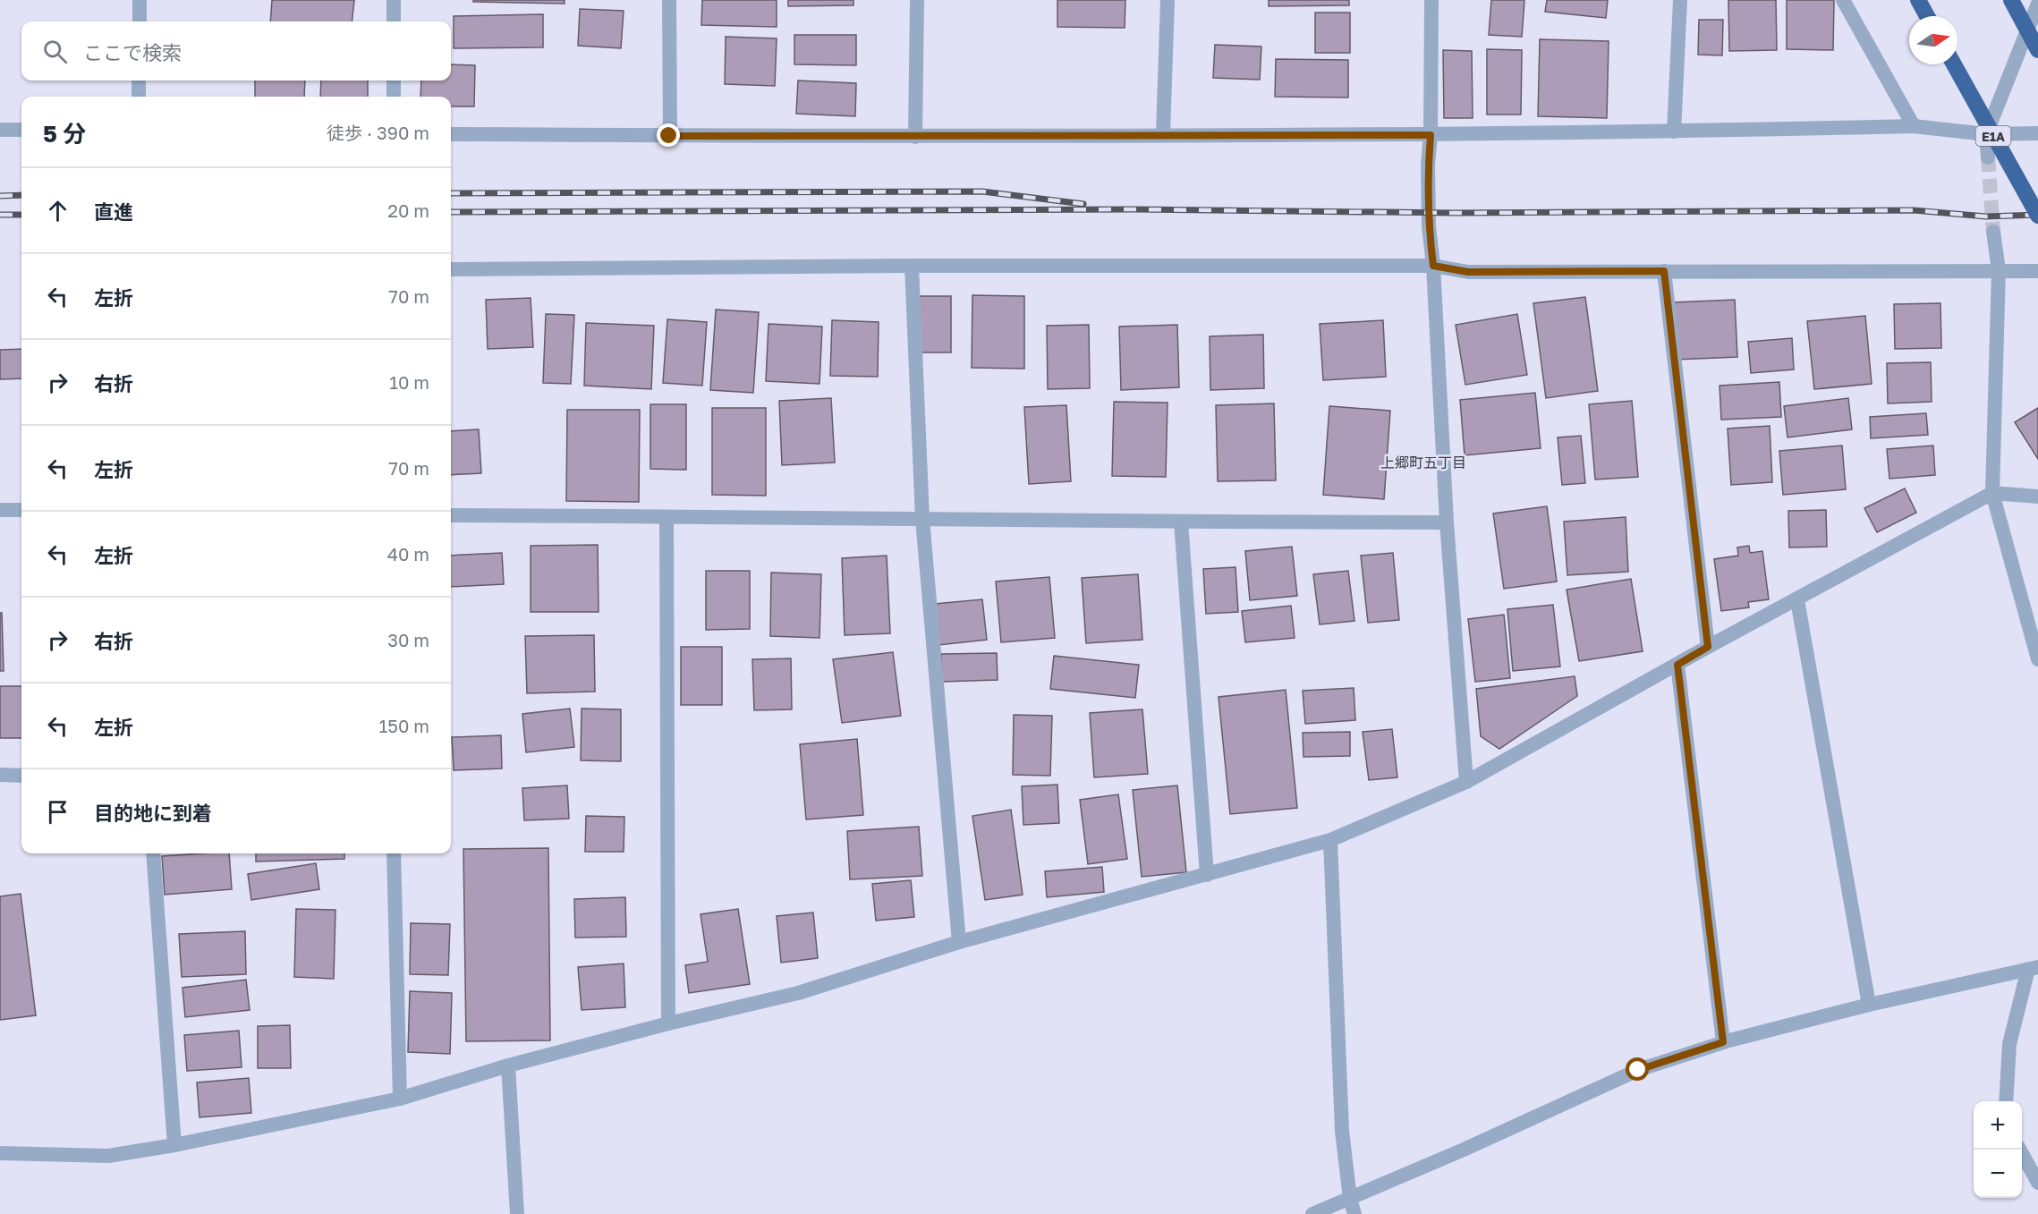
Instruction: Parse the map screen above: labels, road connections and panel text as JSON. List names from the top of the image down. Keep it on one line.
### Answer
{"streets":{"highway":["E1A"]},"districts":["上郷町五丁目"],"north":"right","page":{"search":"ここで検索","heading":["5 分","徒歩 · 390 m"],"list":[["直進","20 m"],["左折","70 m"],["右折","10 m"],["左折","70 m"],["左折","40 m"],["右折","30 m"],["左折","150 m"],"目的地に到着"],"map_buttons":["+","−"]}}
